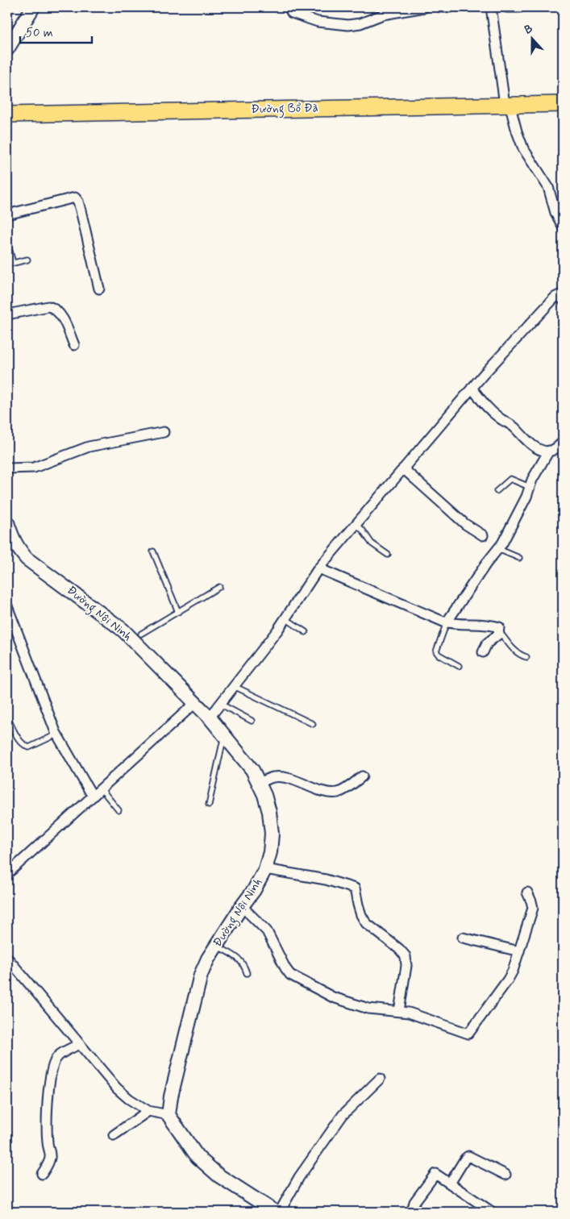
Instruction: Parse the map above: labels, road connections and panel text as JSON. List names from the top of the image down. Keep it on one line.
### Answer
{"streets":{"main road":["Đường Bổ Đà"],"street":["Đường Nội Ninh"]},"scale_bar":"50 m","north":"top"}
